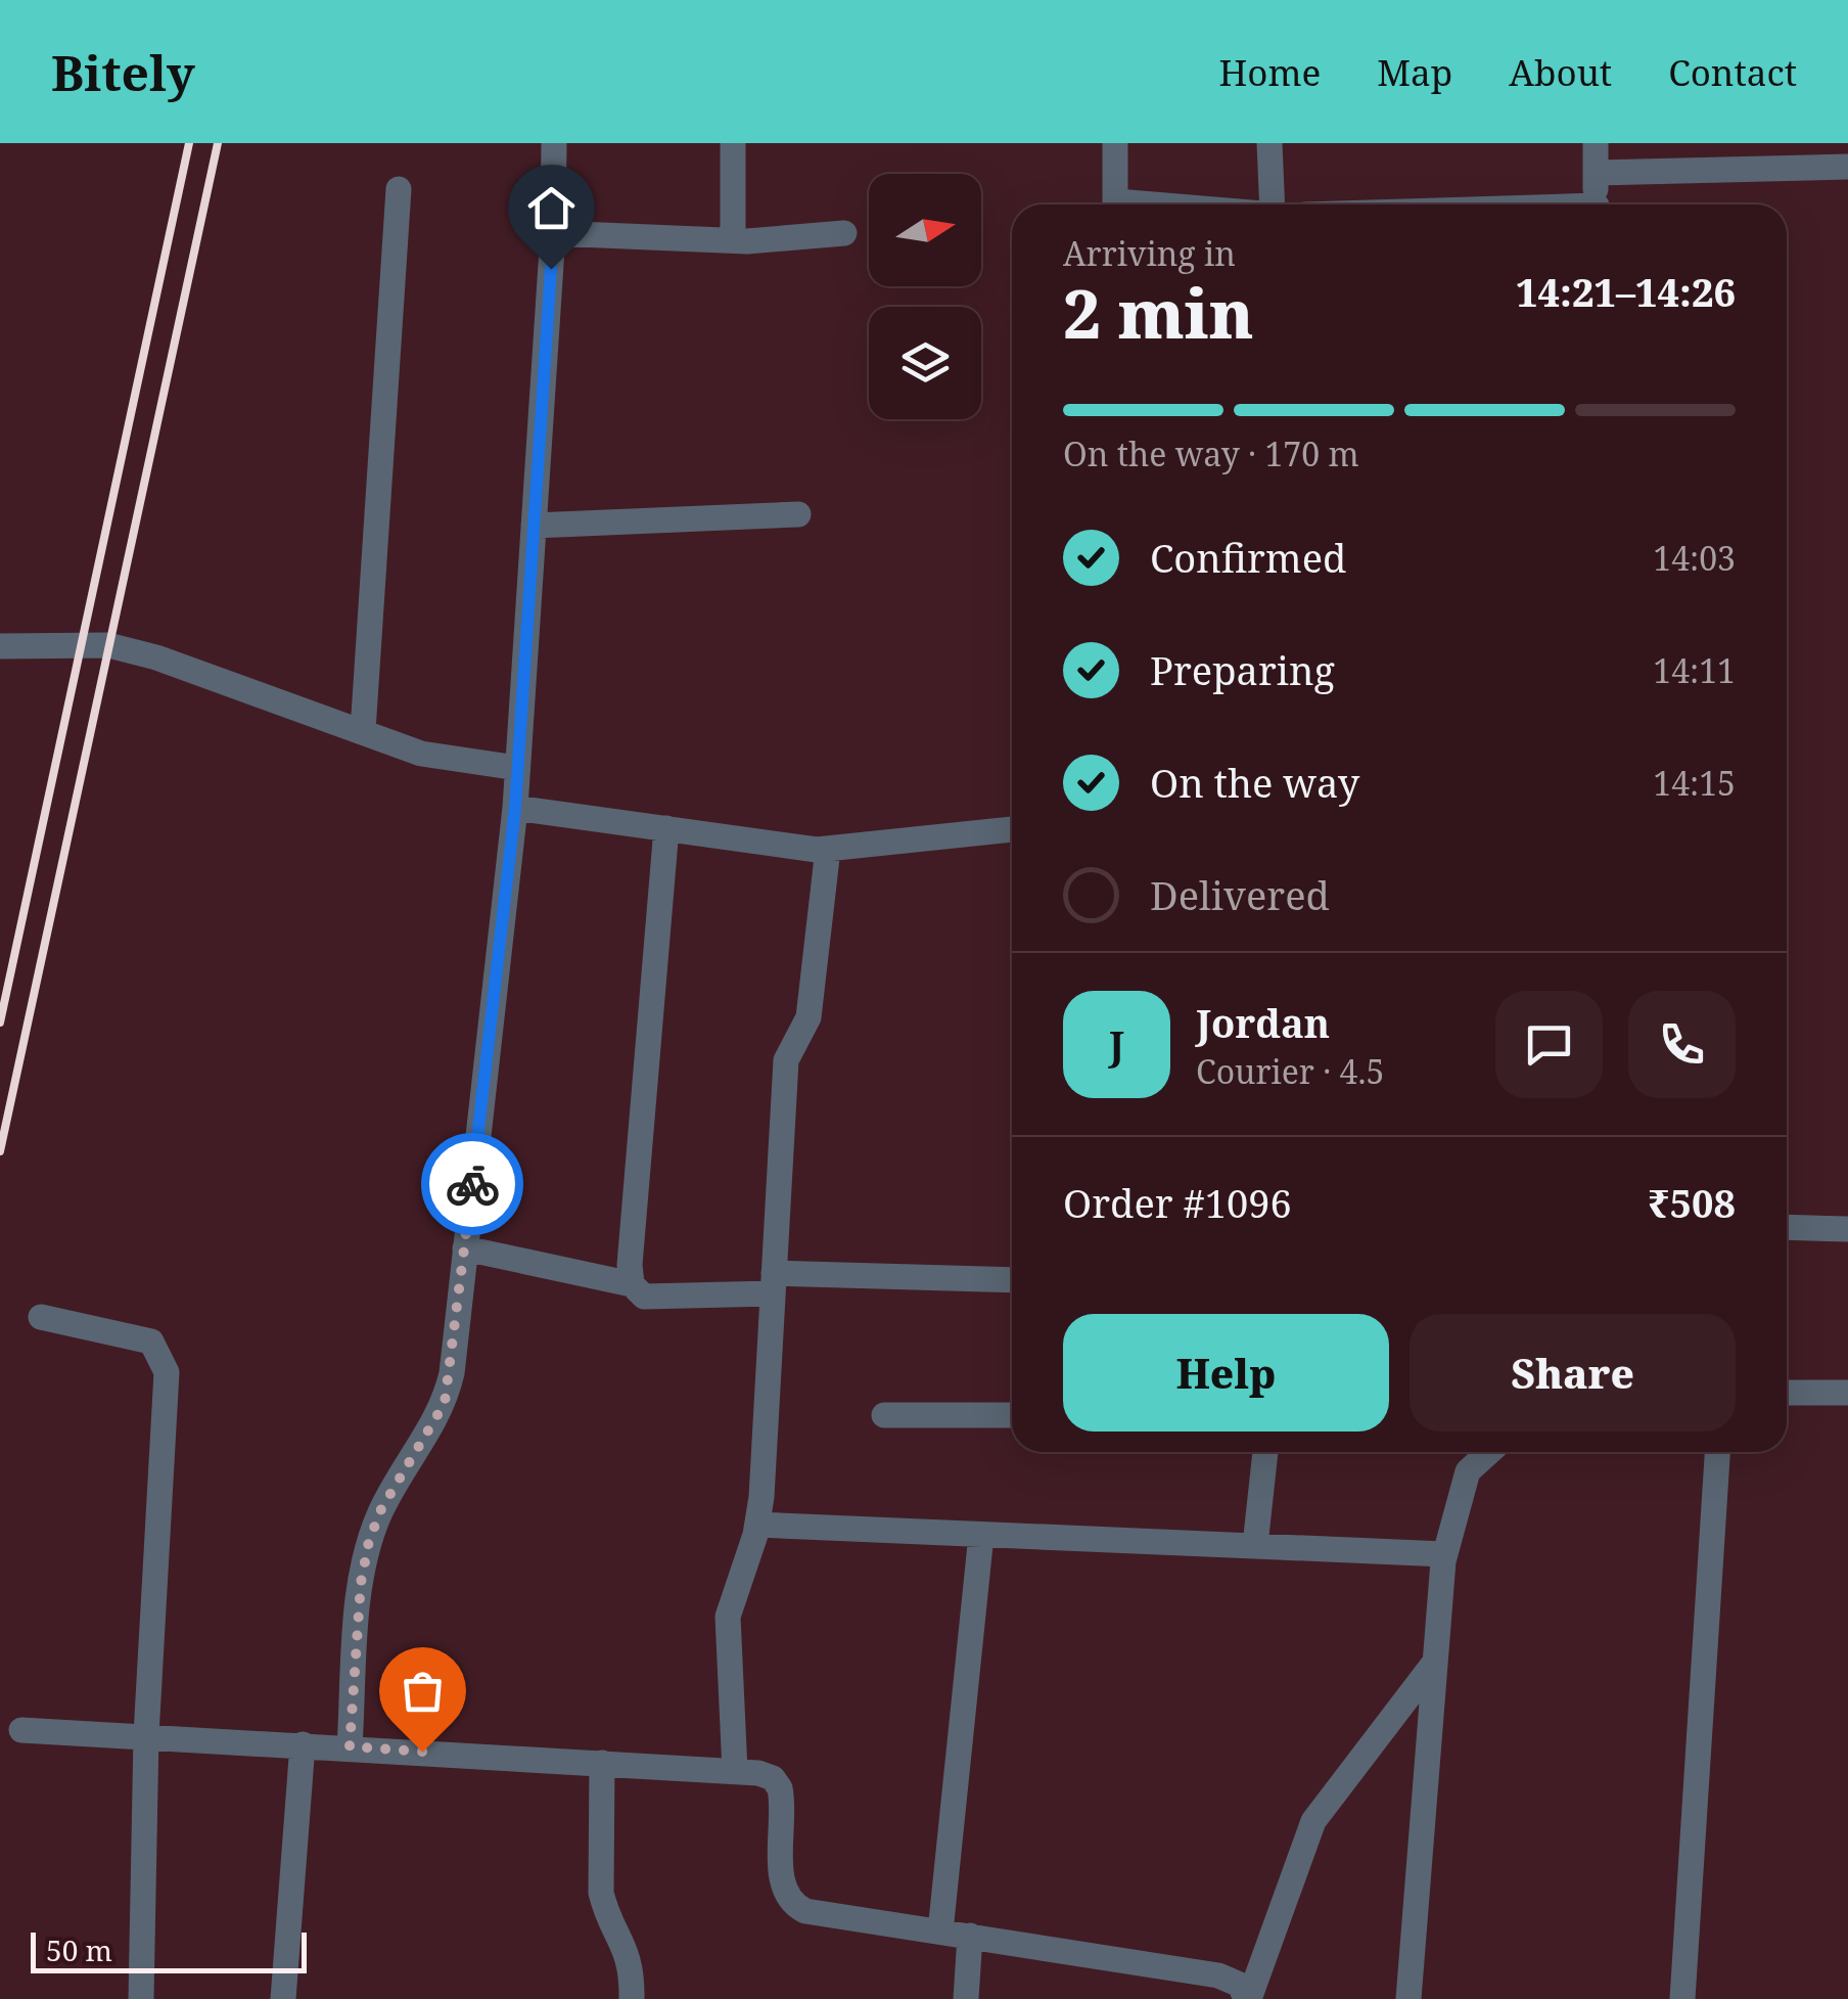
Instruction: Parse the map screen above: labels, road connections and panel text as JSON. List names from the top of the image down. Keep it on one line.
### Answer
{"scale_bar":"50 m","north":"right","page":{"header":"Bitely","nav":["Home","Map","About","Contact"],"heading":["2 min","Arriving in","14:21–14:26"],"panel":["Jordan","Courier · 4.5","Order #1096","₹508"],"bar":"On the way · 170 m","list":[["Confirmed","14:03"],["Preparing","14:11"],["On the way","14:15"],"Delivered"],"round":"J","buttons":["Help","Share"],"scale":"50 m"}}
